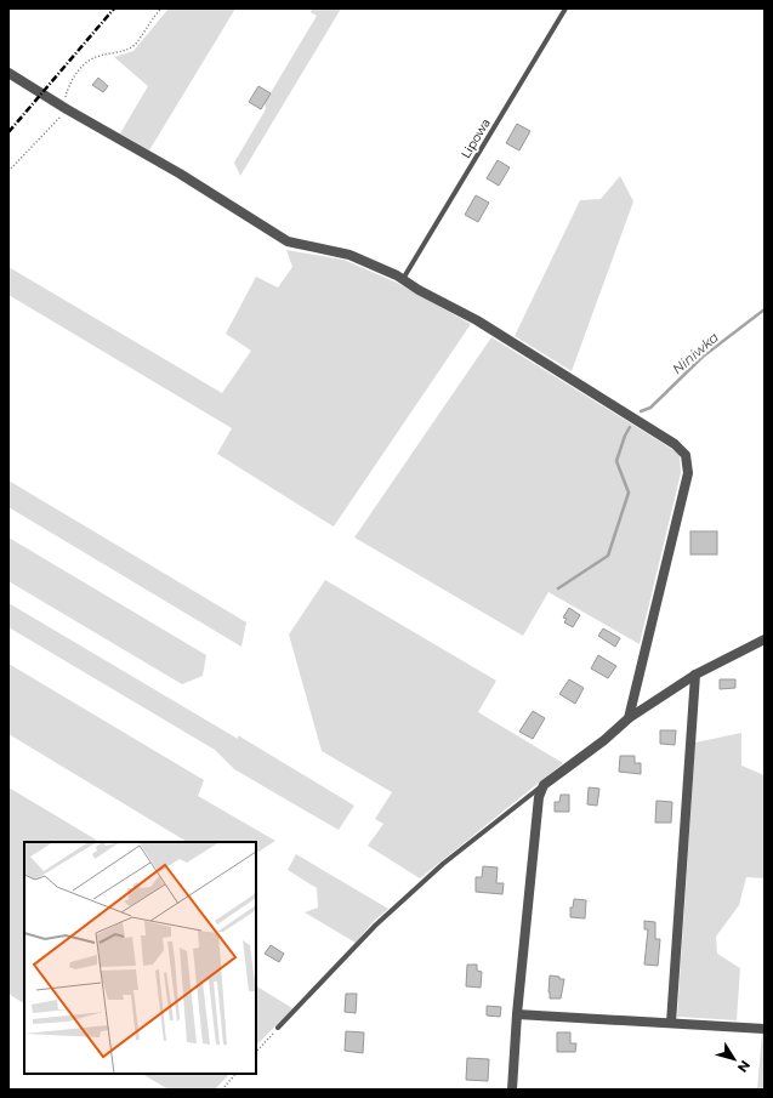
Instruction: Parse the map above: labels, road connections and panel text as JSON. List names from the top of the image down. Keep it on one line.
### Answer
{"streets":{"lane":["Lipowa"]},"water":["Niniwka"],"north":"bottom right"}
